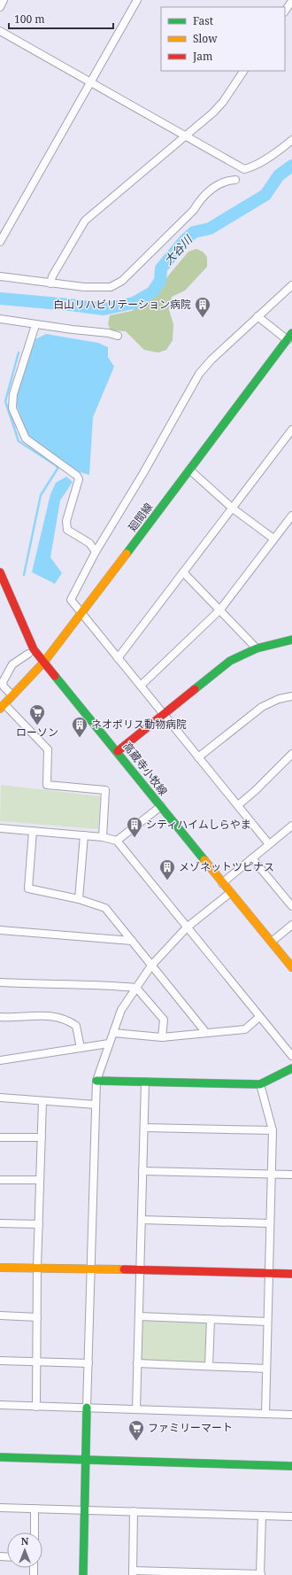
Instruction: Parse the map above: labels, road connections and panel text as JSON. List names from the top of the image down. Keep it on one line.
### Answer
{"streets":{"street":["廻間線","高蔵寺小牧線"]},"crossings":[["廻間線","高蔵寺小牧線"]],"water":["大谷川"],"places":{"building":["白山リハビリテーション病院","ネオポリス動物病院","シティハイムしらやま","メゾネットツピナス"],"supermarket":["ローソン","ファミリーマート"]},"legend":["Fast","Slow","Jam"],"scale_bar":"100 m","north":"top"}
